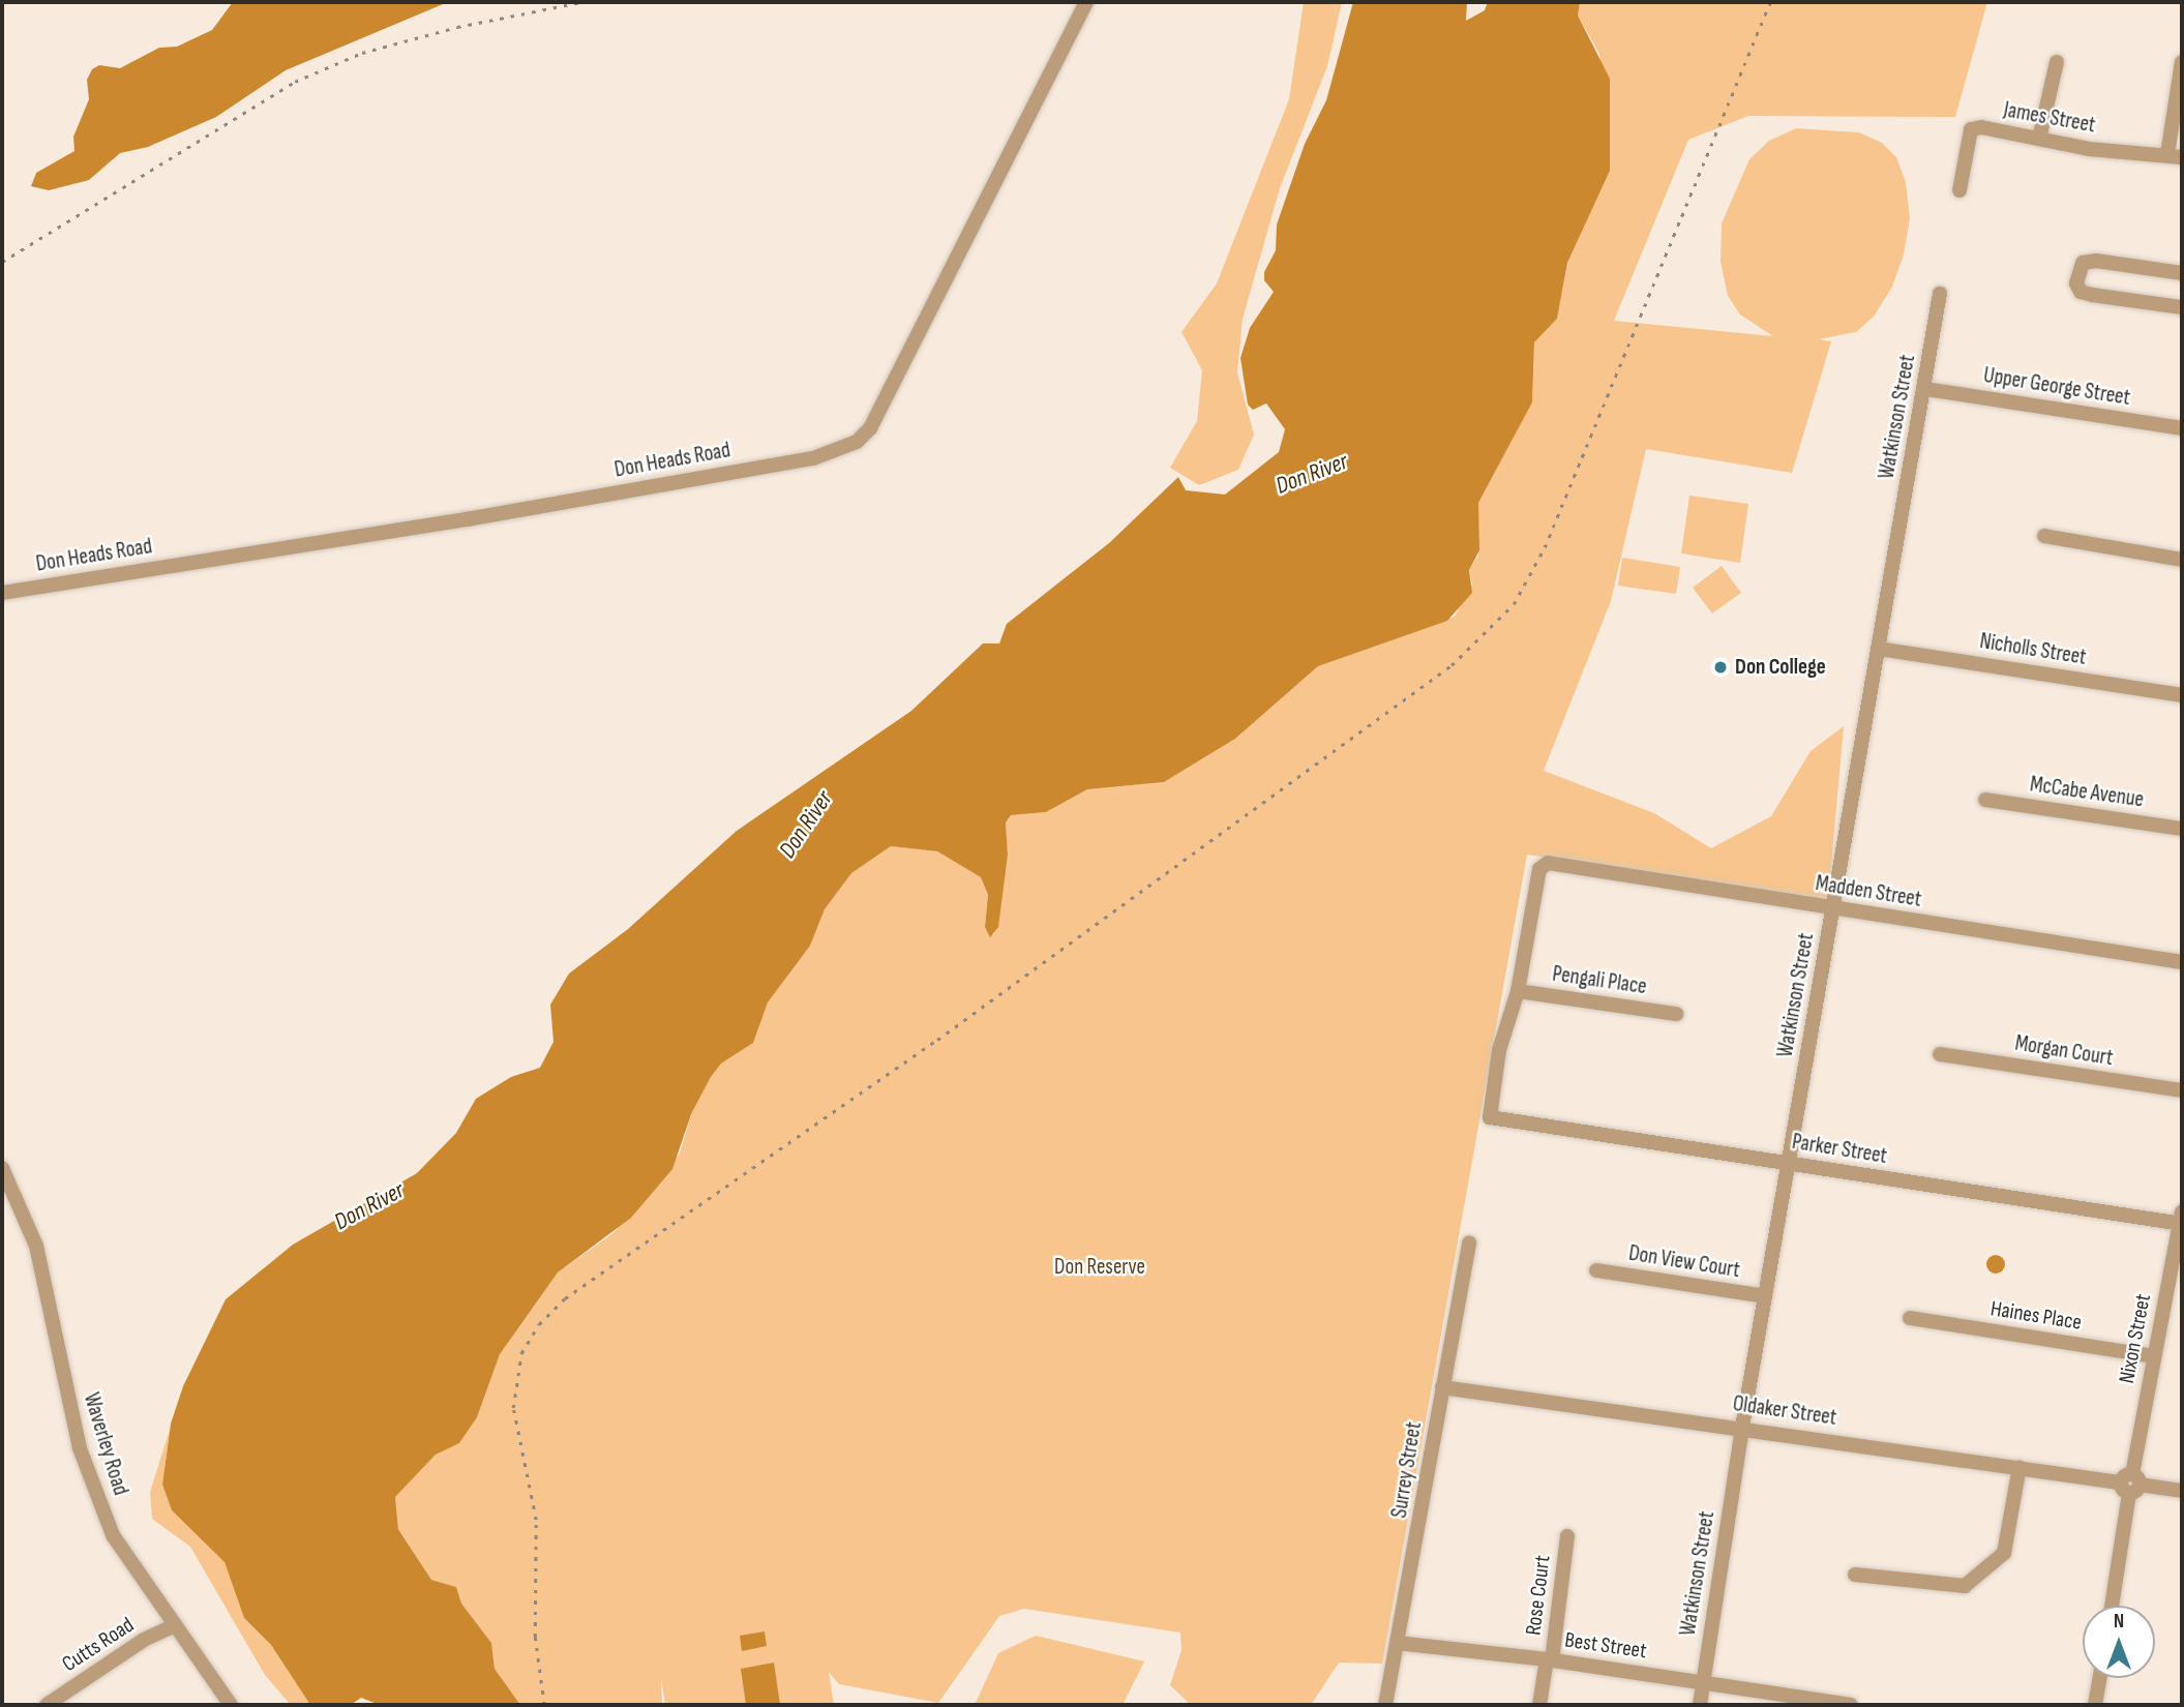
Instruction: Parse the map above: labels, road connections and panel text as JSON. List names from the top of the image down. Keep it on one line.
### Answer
{"streets":{"street":["James Street","Upper George Street","Watkinson Street","Don Heads Road","Nicholls Street","McCabe Avenue","Madden Street","Pengali Place","Morgan Court","Parker Street","Don View Court","Haines Place","Nixon Street","Oldaker Street","Waverley Road","Surrey Street","Rose Court","Cutts Road","Best Street"]},"crossings":[["Upper George Street","Watkinson Street"],["Watkinson Street","Nicholls Street"],["Watkinson Street","Madden Street"],["Watkinson Street","Parker Street"],["Watkinson Street","Don View Court"],["Watkinson Street","Oldaker Street"],["Watkinson Street","Best Street"],["Madden Street","Pengali Place"],["Madden Street","Parker Street"],["Pengali Place","Parker Street"],["Parker Street","Nixon Street"],["Haines Place","Nixon Street"],["Nixon Street","Oldaker Street"],["Oldaker Street","Surrey Street"],["Waverley Road","Cutts Road"],["Surrey Street","Best Street"],["Rose Court","Best Street"]],"water":["Don River"],"parks":["Don Reserve"],"places":["Don College"],"north":"top"}
